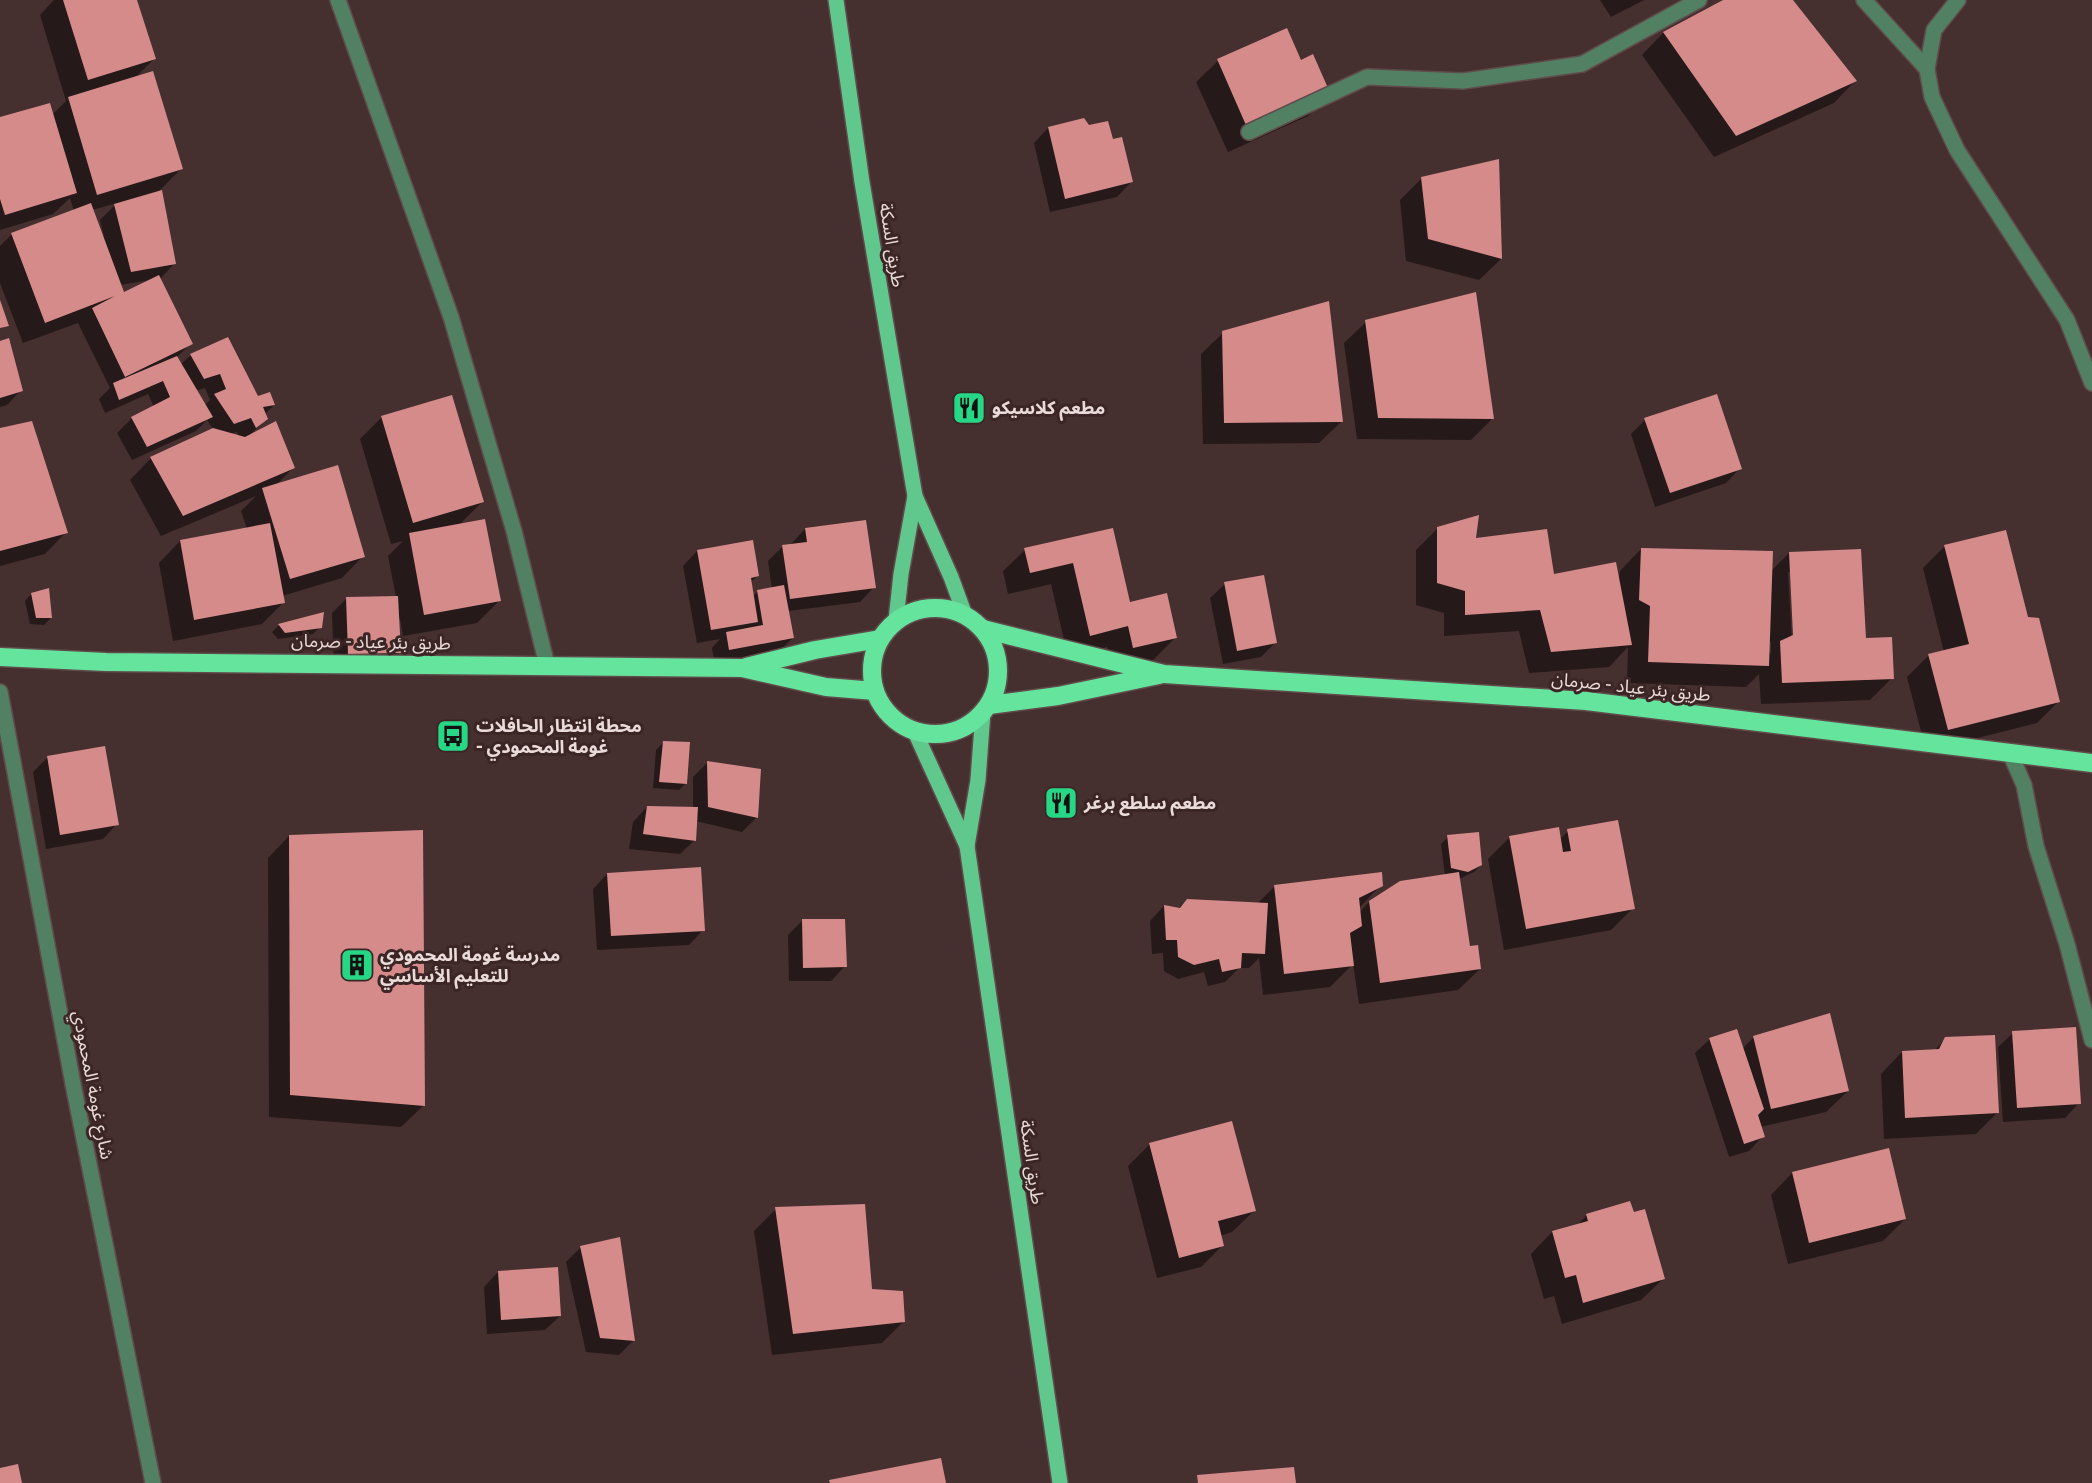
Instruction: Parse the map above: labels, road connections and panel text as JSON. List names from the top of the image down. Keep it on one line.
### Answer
{"streets":{"highway":["طريق بئر عياد - صرمان"],"main road":["طريق السكة"],"street":["شارع غومة المحمودي"]},"places":{"restaurant":["مطعم كلاسيكو","مطعم سلطع برغر"],"bus stop":["محطة انتظار الحافلات - غومة المحمودي"],"building":["مدرسة غومة المحمودي للتعليم الأساسي"]}}
